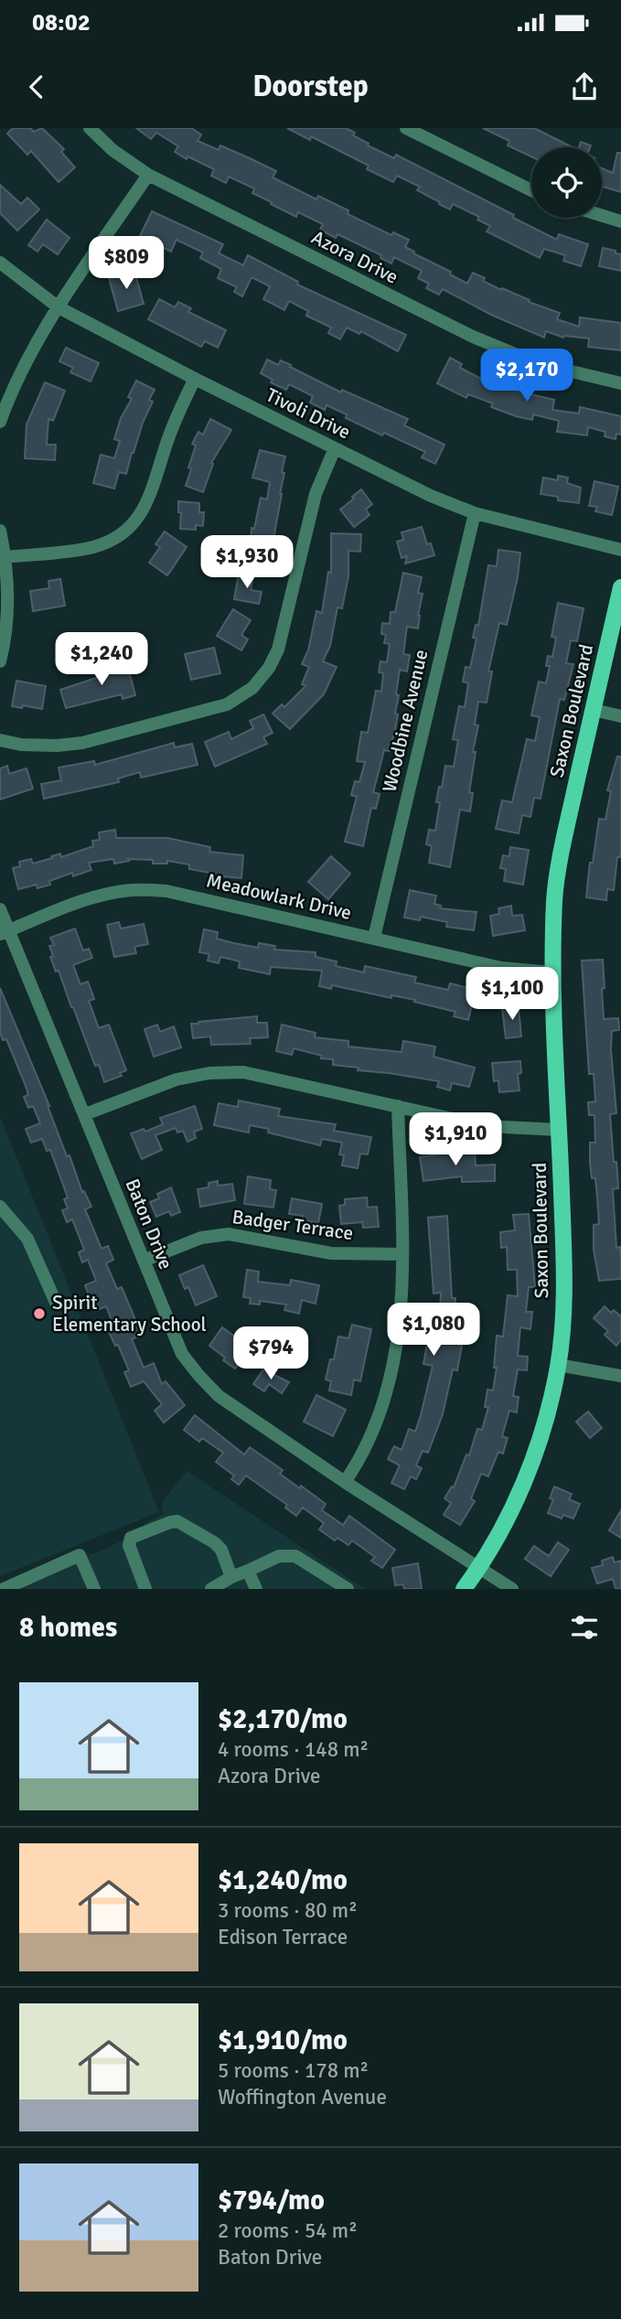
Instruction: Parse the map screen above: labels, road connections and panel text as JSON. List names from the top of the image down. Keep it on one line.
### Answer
{"streets":{"main road":["Saxon Boulevard"],"street":["Azora Drive","Tivoli Drive","Woodbine Avenue","Meadowlark Drive","Baton Drive","Badger Terrace"]},"crossings":[["Tivoli Drive","Woodbine Avenue"],["Saxon Boulevard","Meadowlark Drive"],["Saxon Boulevard","Baton Drive"],["Woodbine Avenue","Meadowlark Drive"],["Meadowlark Drive","Baton Drive"],["Baton Drive","Badger Terrace"]],"places":["Spirit Elementary School"],"page":{"status":"08:02","header":"Doorstep","price":["$809","$2,170","$1,930","$1,240","$1,100","$1,910","$1,080","$794"],"heading":"8 homes","list":[{"name":"$2,170/mo","note":"4 rooms · 148 m² · Azora Drive"},{"name":"$1,240/mo","note":"3 rooms · 80 m² · Edison Terrace"},{"name":"$1,910/mo","note":"5 rooms · 178 m² · Woffington Avenue"},{"name":"$794/mo","note":"2 rooms · 54 m² · Baton Drive"}]}}
